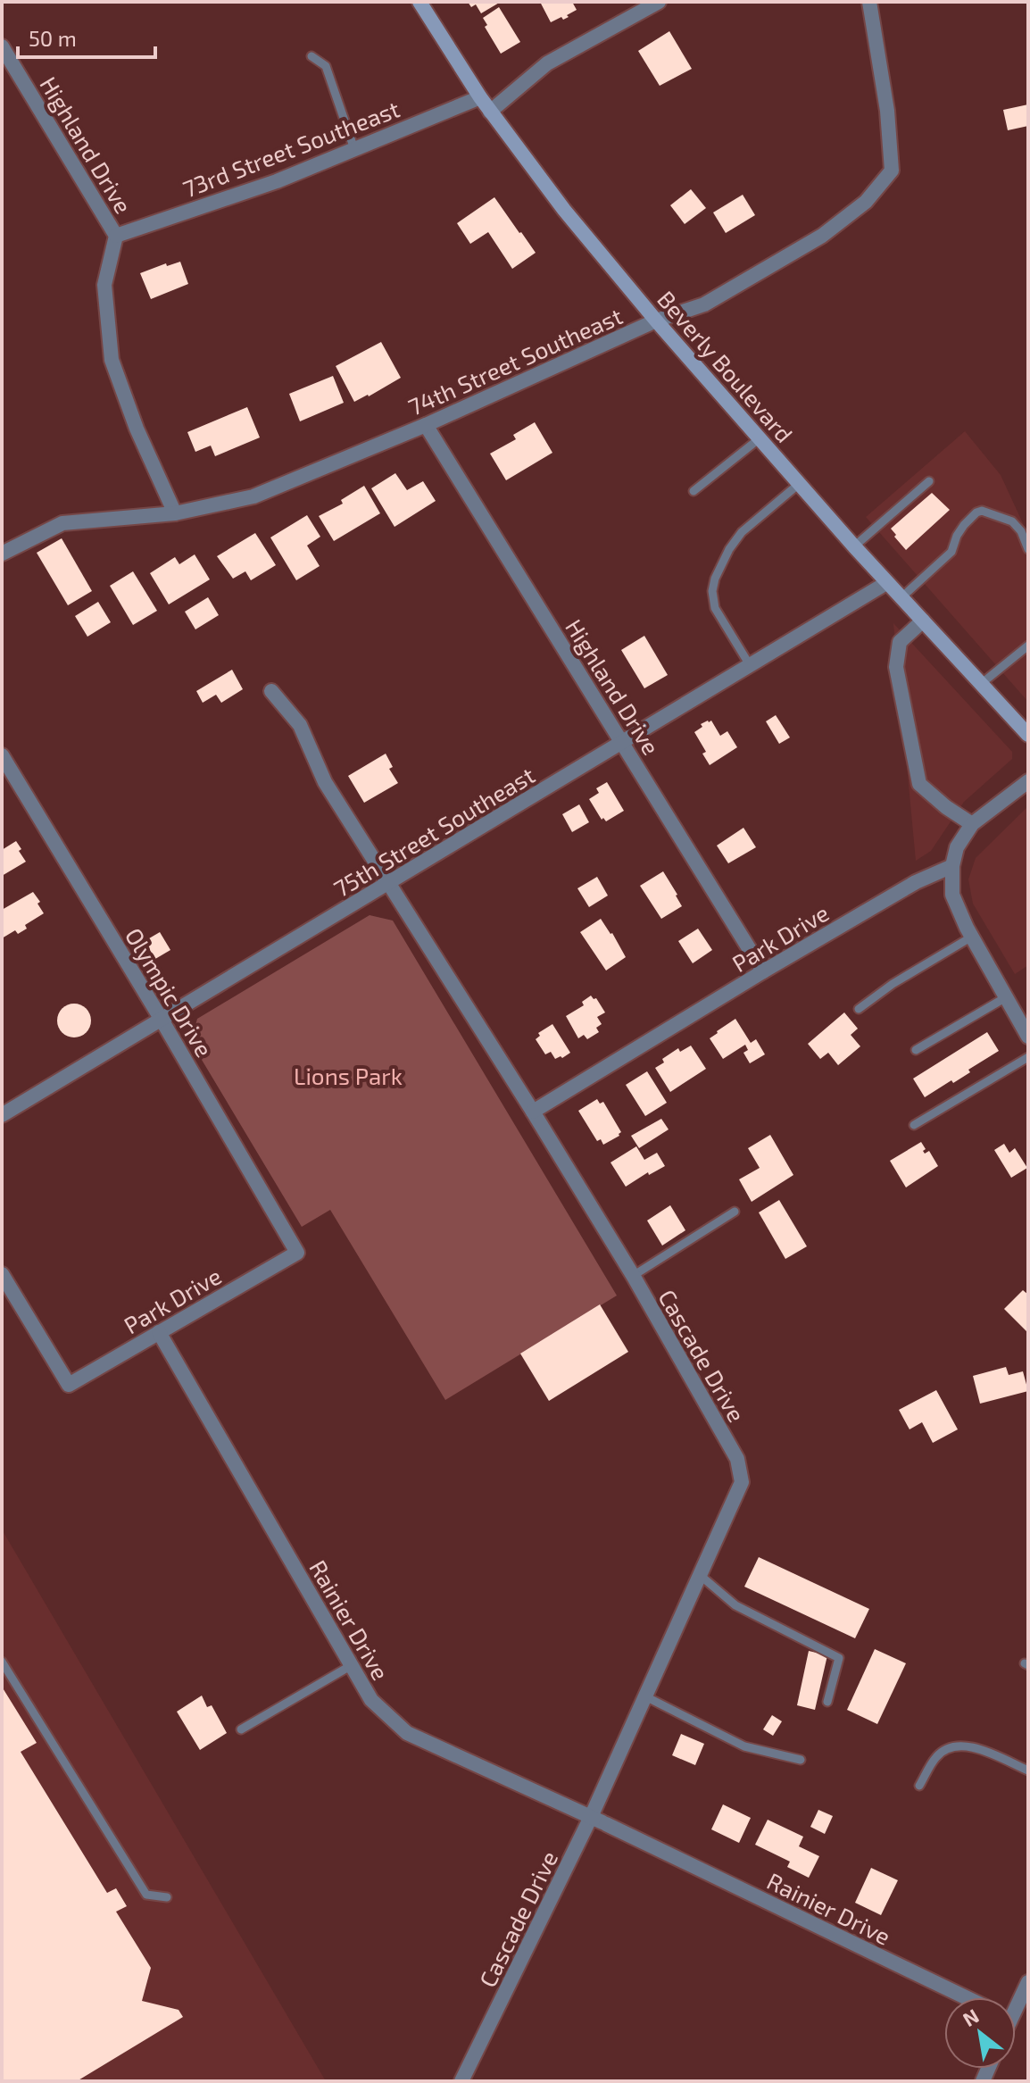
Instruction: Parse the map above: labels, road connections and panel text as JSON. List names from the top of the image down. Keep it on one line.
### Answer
{"streets":{"main road":["Beverly Boulevard"],"street":["Highland Drive","73rd Street Southeast","74th Street Southeast","75th Street Southeast","Park Drive","Olympic Drive","Cascade Drive","Rainier Drive"]},"crossings":[["Highland Drive","73rd Street Southeast"],["Highland Drive","74th Street Southeast"],["Highland Drive","75th Street Southeast"],["Highland Drive","Park Drive"],["73rd Street Southeast","Beverly Boulevard"],["74th Street Southeast","Beverly Boulevard"],["Beverly Boulevard","75th Street Southeast"],["75th Street Southeast","Olympic Drive"],["75th Street Southeast","Cascade Drive"],["Park Drive","Olympic Drive"],["Park Drive","Cascade Drive"],["Park Drive","Rainier Drive"],["Cascade Drive","Rainier Drive"]],"parks":["Lions Park"],"scale_bar":"50 m","north":"top left"}
